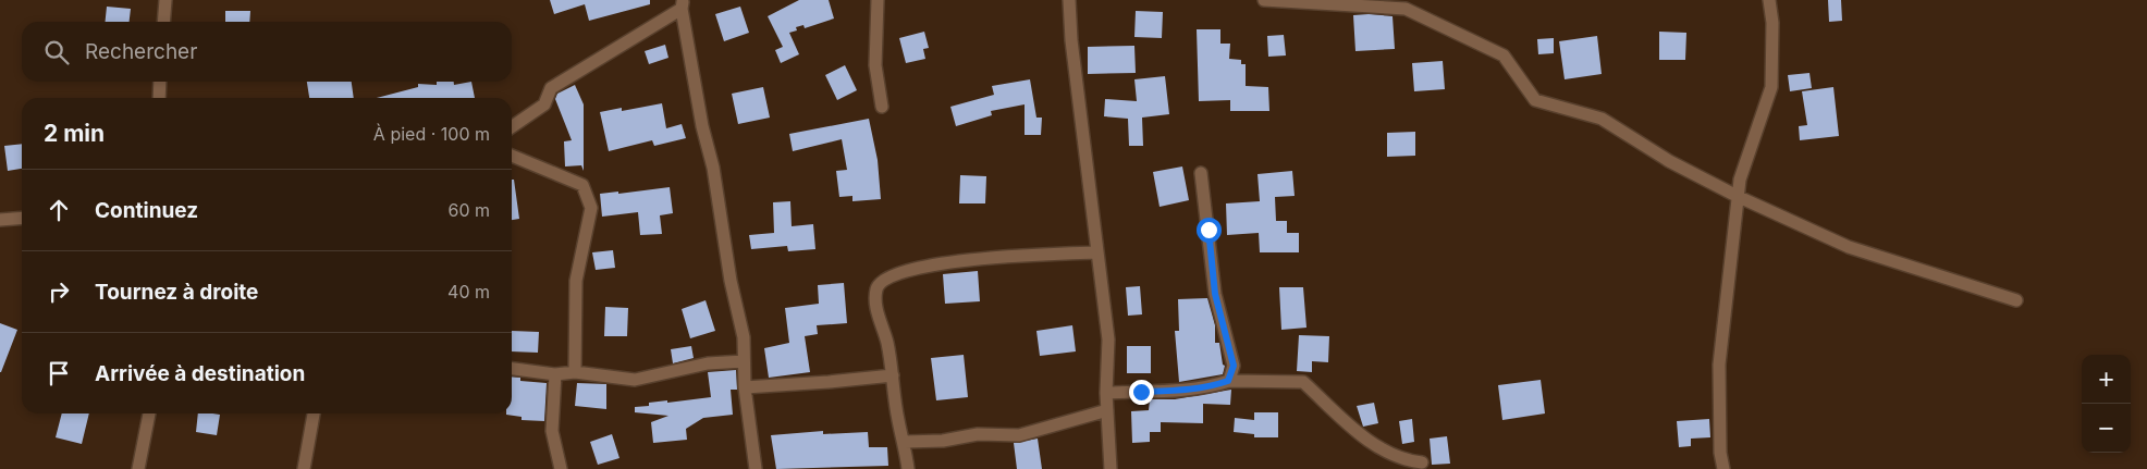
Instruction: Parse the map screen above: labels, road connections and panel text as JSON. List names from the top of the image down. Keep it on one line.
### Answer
{"page":{"search":"Rechercher","heading":["2 min","À pied · 100 m"],"list":[["Continuez","60 m"],["Tournez à droite","40 m"],"Arrivée à destination"],"map_buttons":["+","−"]}}
